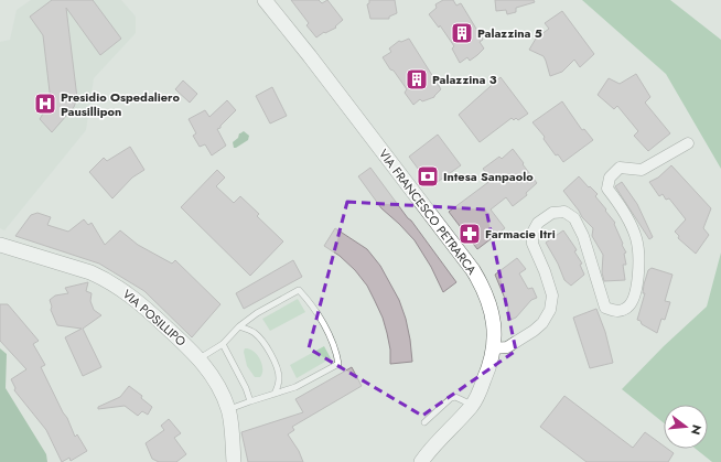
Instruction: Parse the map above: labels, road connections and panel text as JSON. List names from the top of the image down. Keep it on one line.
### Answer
{"streets":{"street":["VIA FRANCESCO PETRARCA","VIA POSILLIPO"]},"places":{"building":["Palazzina 5","Palazzina 3"],"hospital":["Presidio Ospedaliero Pausillipon"],"bank":["Intesa Sanpaolo"],"pharmacy":["Farmacie Itri"]},"north":"right"}
